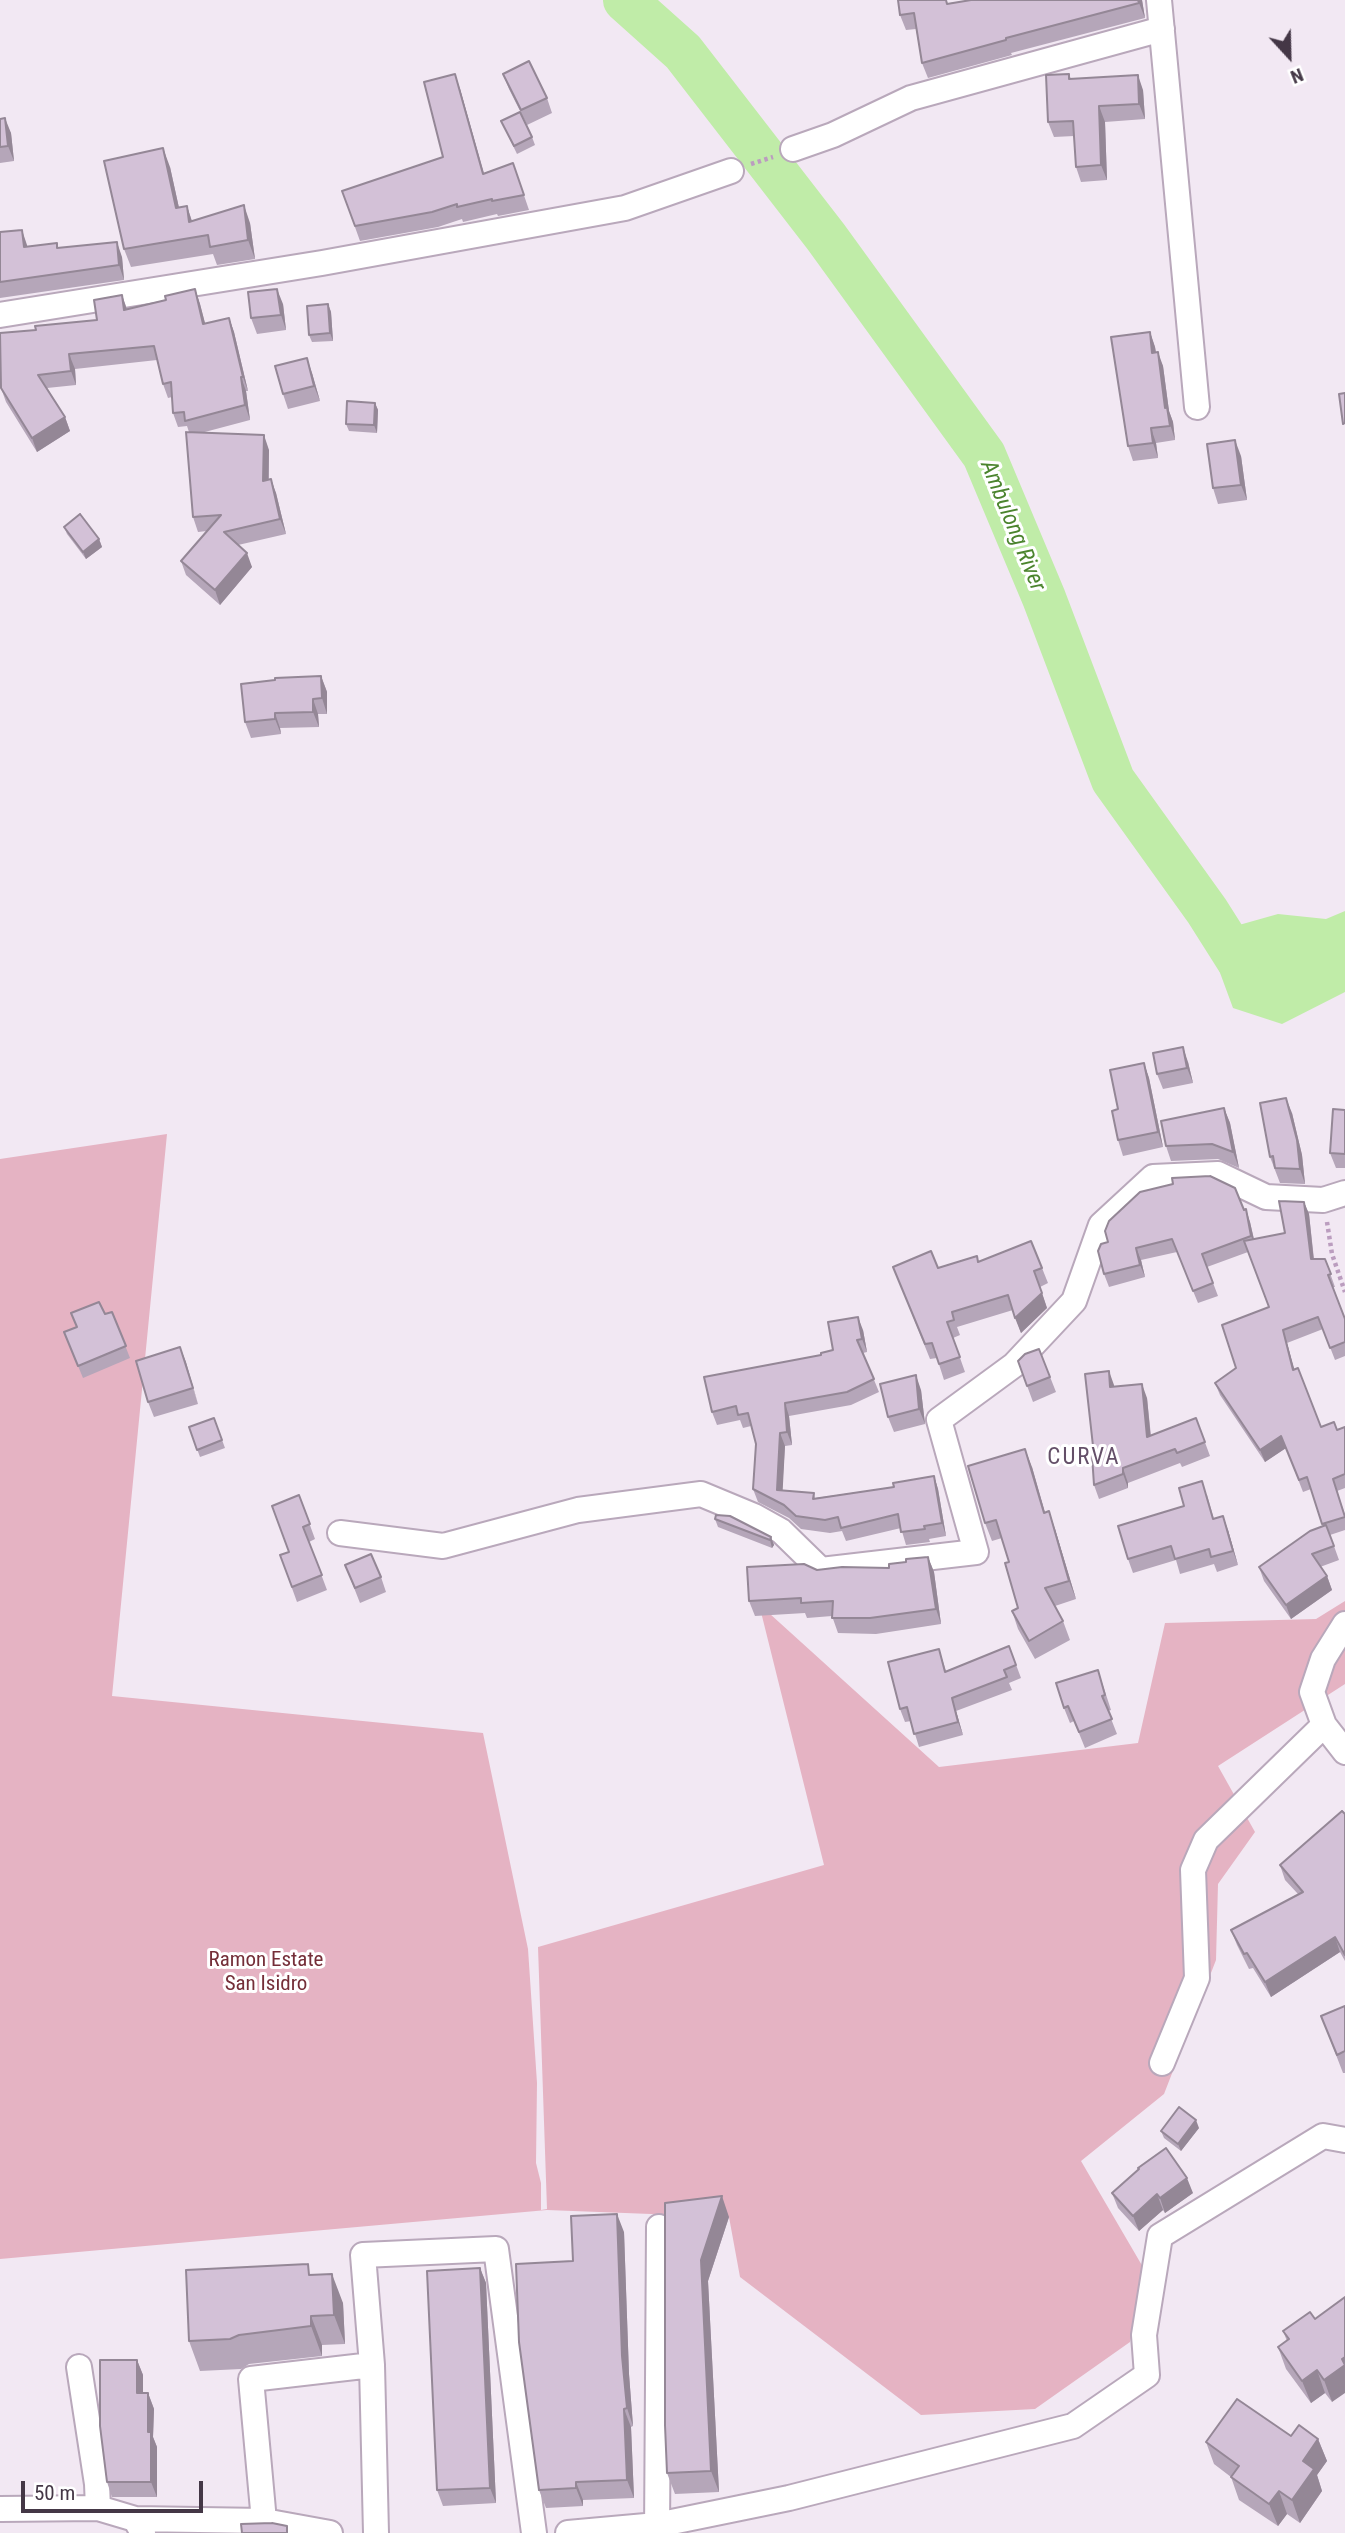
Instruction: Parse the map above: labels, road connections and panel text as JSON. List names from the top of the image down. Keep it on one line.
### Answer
{"districts":["CURVA"],"water":["Ambulong River"],"parks":["Ramon Estate San Isidro"],"scale_bar":"50 m","north":"bottom"}
